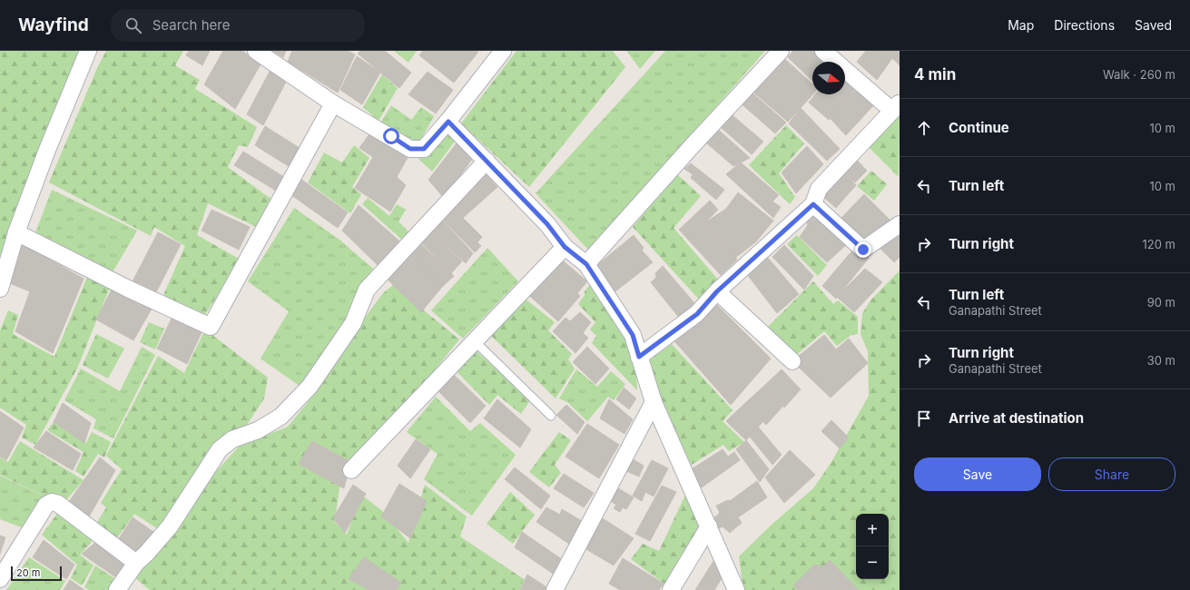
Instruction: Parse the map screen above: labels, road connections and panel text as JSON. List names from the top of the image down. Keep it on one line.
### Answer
{"scale_bar":"20 m","north":"right","page":{"header":"Wayfind","search":"Search here","nav":["Map","Directions","Saved"],"heading":["4 min","Walk · 260 m"],"list":[["Continue","10 m"],["Turn left","10 m"],["Turn right","120 m"],["Turn left","Ganapathi Street","90 m"],["Turn right","Ganapathi Street","30 m"],"Arrive at destination"],"buttons":["Save","Share"],"map_buttons":["+","−"],"scale":"20 m"}}
